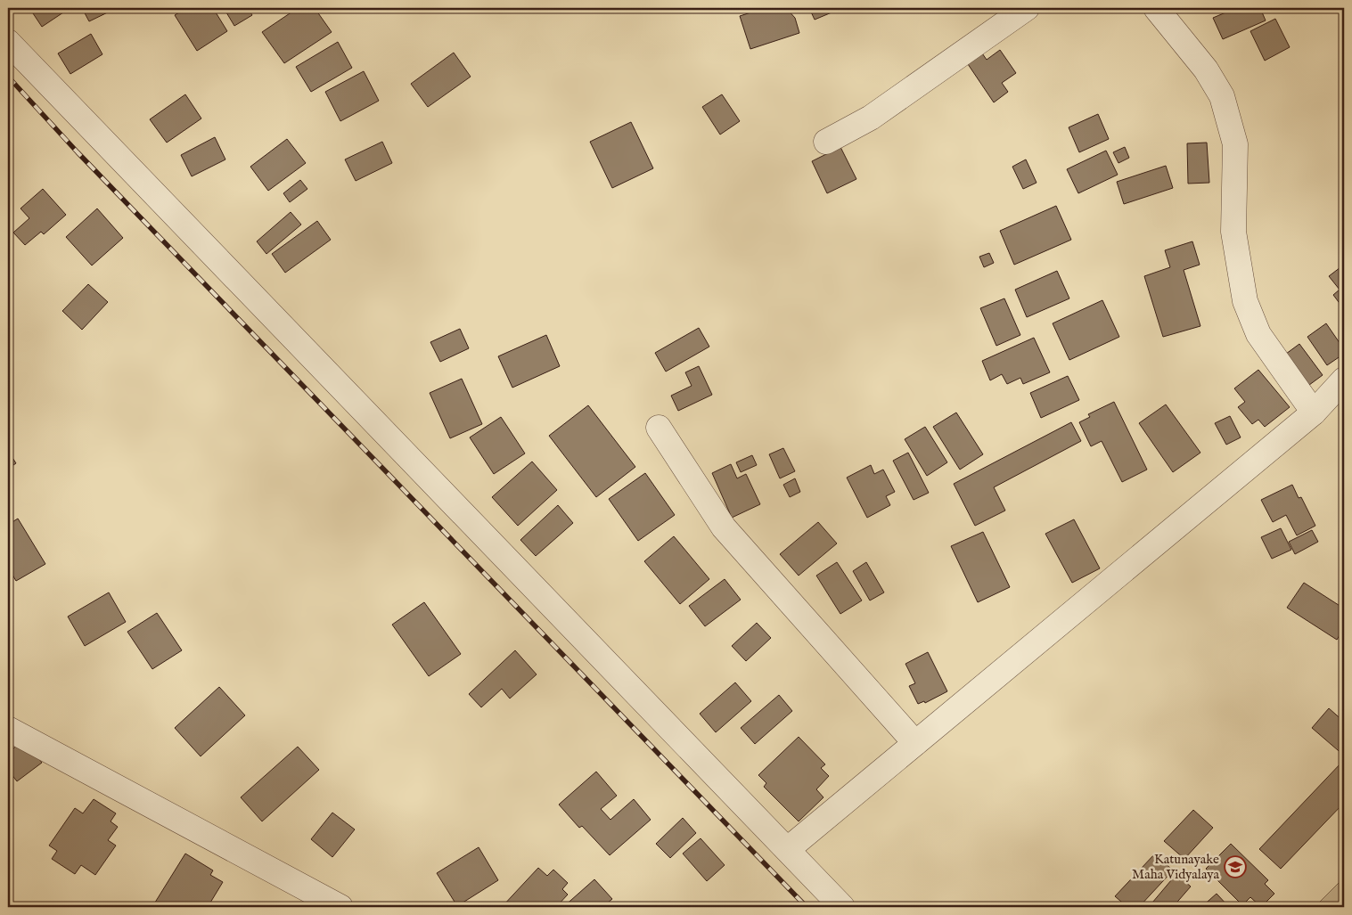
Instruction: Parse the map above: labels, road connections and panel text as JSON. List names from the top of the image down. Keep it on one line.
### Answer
{"places":{"school or university":["Katunayake Maha Vidyalaya"]}}
